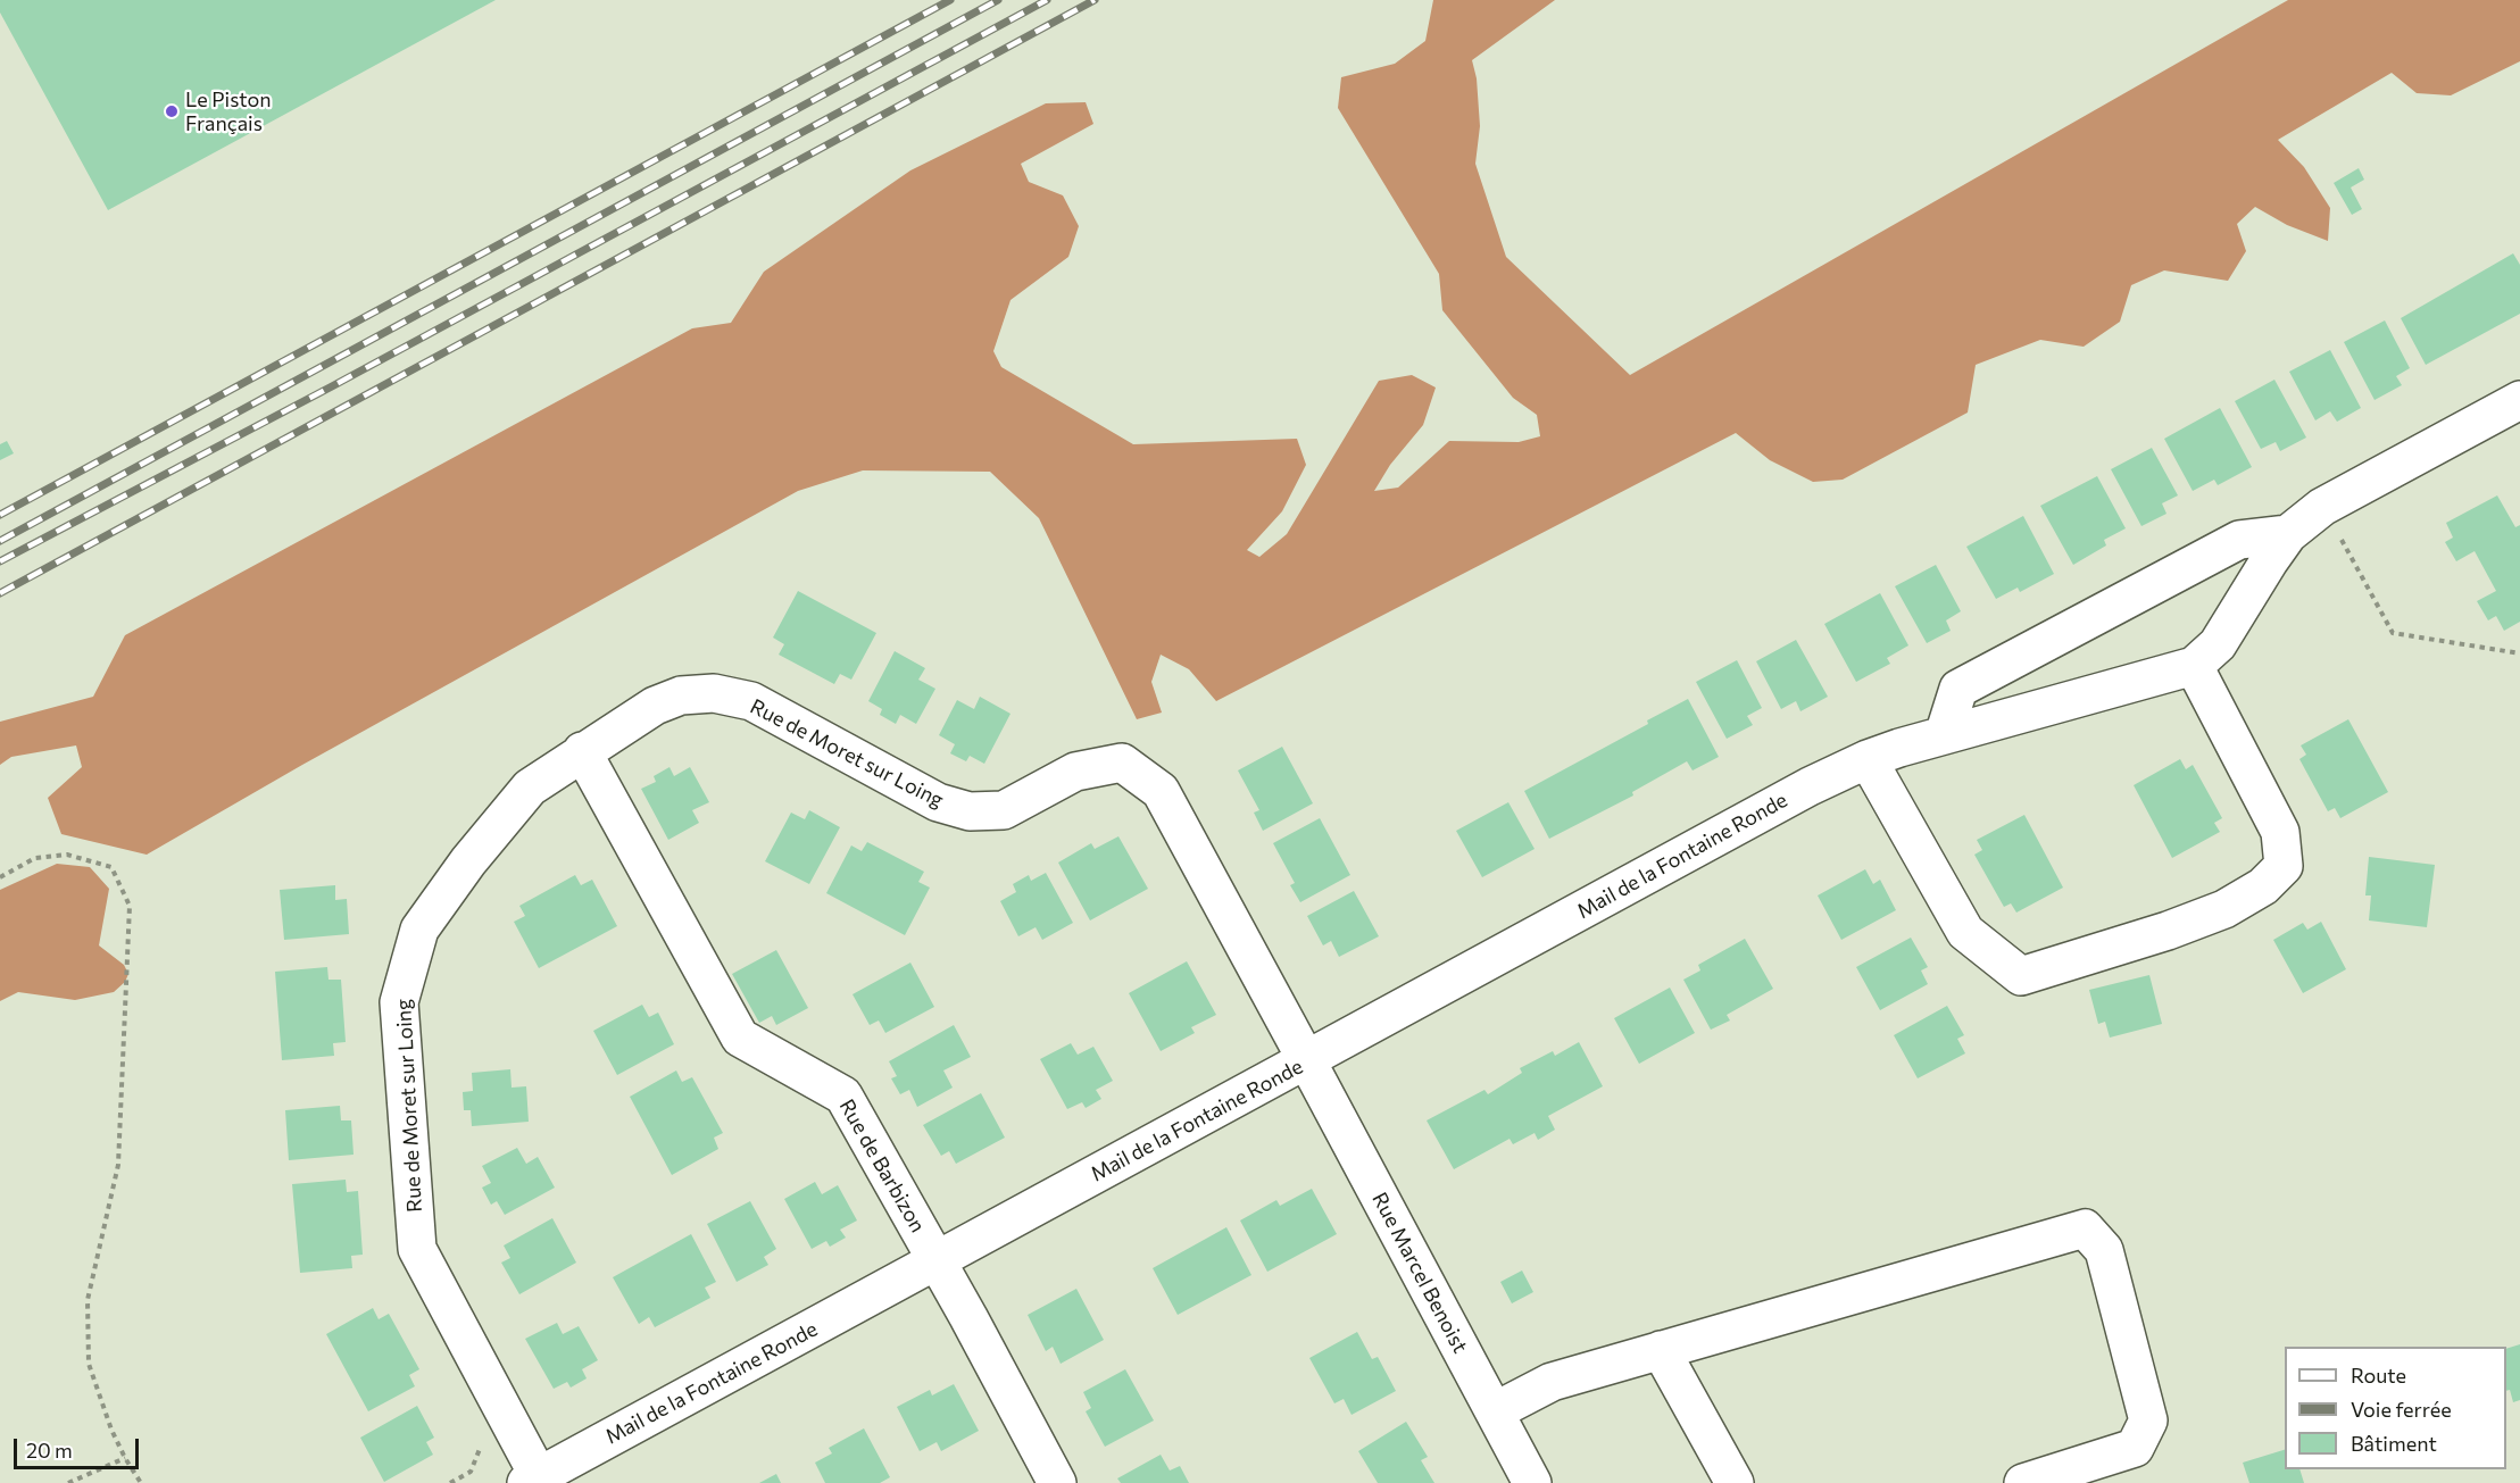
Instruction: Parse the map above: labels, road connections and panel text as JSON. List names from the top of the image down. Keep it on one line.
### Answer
{"streets":{"street":["Rue de Moret sur Loing","Mail de la Fontaine Ronde","Rue de Barbizon","Rue Marcel Benoist"]},"crossings":[["Rue de Moret sur Loing","Mail de la Fontaine Ronde"],["Rue de Moret sur Loing","Rue de Barbizon"],["Rue de Moret sur Loing","Rue Marcel Benoist"],["Mail de la Fontaine Ronde","Rue de Barbizon"],["Mail de la Fontaine Ronde","Rue Marcel Benoist"]],"places":["Le Piston Français"],"legend":["Route","Voie ferrée","Bâtiment"],"scale_bar":"20 m"}
